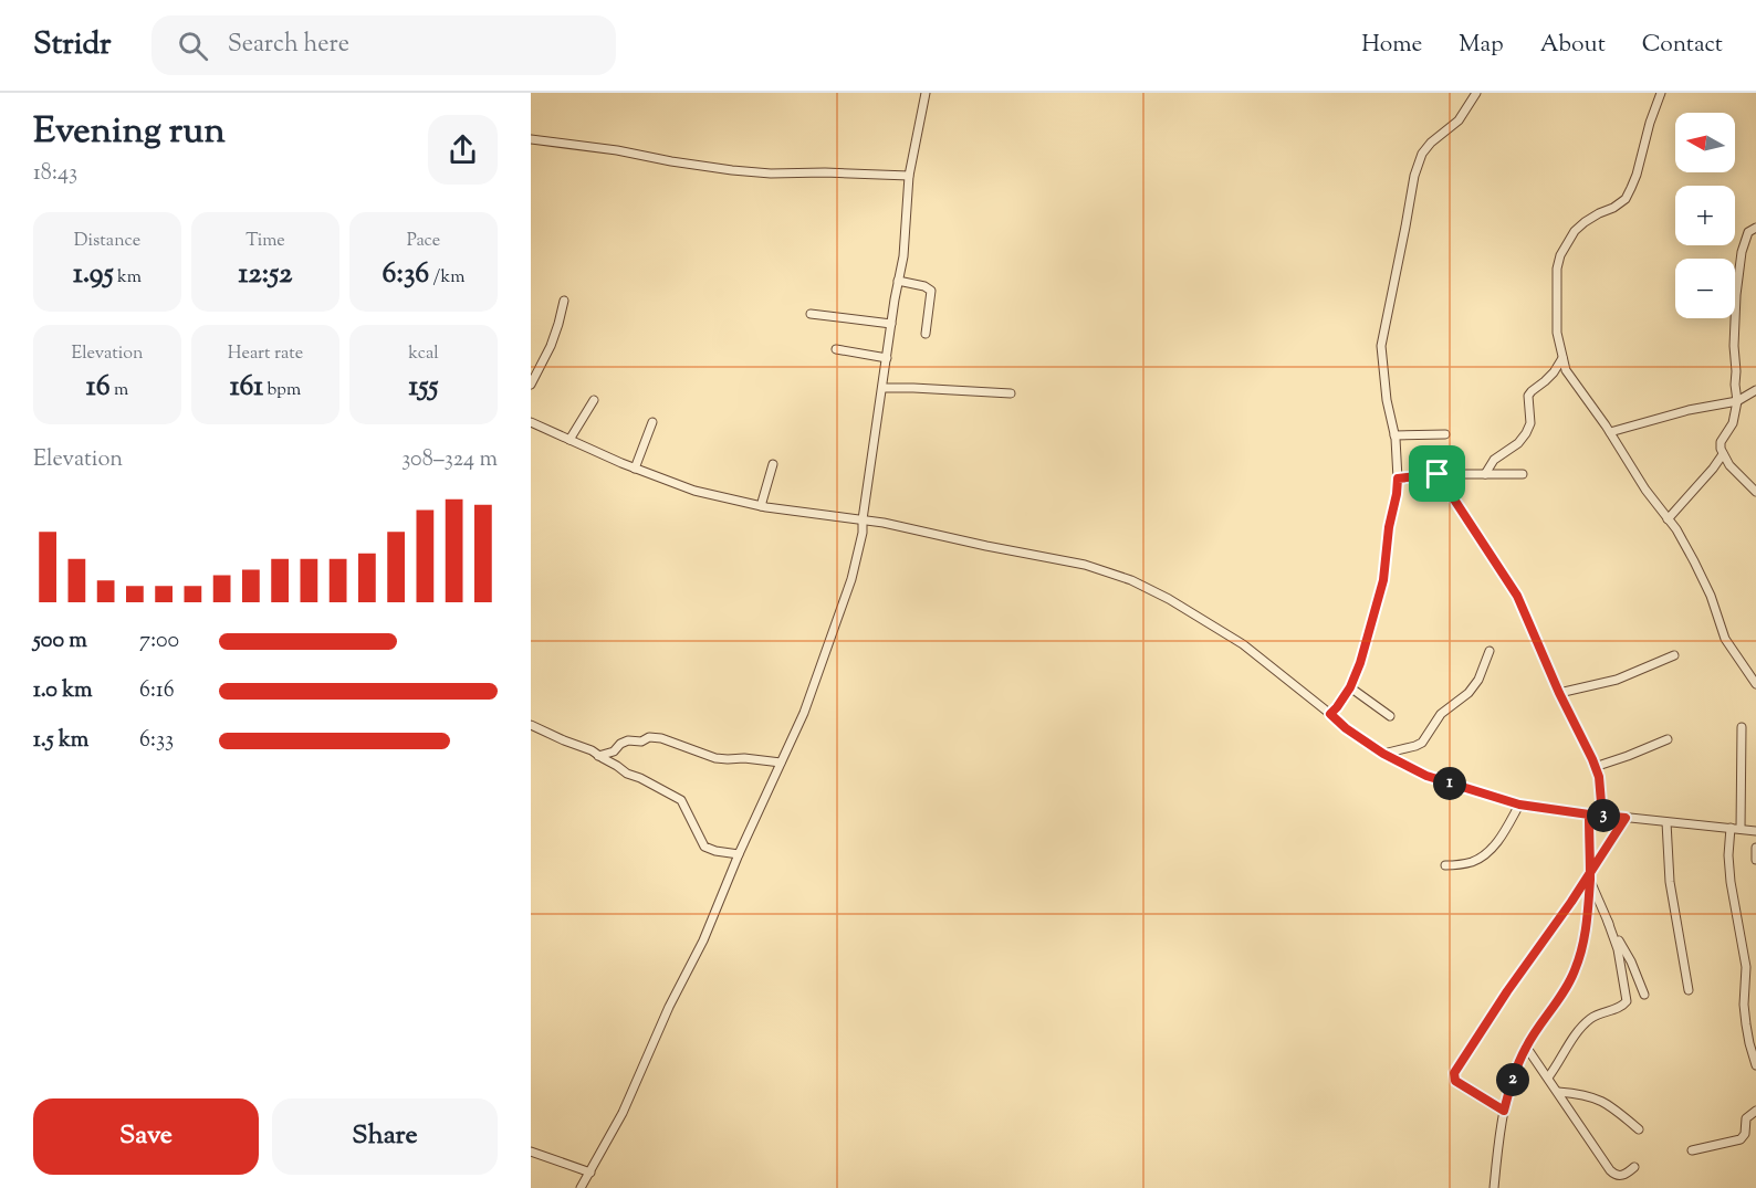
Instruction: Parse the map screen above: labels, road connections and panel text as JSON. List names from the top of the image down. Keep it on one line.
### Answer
{"north":"left","page":{"header":"Stridr","search":"Search here","nav":["Home","Map","About","Contact"],"heading":["Evening run","18:43"],"map_buttons":["+","−"],"stats":[["Distance","1.95 km"],["Time","12:52"],["Pace","6:36 /km"],["Elevation","16 m"],["Heart rate","161 bpm"],["kcal","155"]],"chart":["Elevation","308–324 m"],"list":[{"name":"500 m","note":"7:00"},{"name":"1.0 km","note":"6:16"},{"name":"1.5 km","note":"6:33"}],"pins":["1","3","2"],"buttons":["Save","Share"]}}
